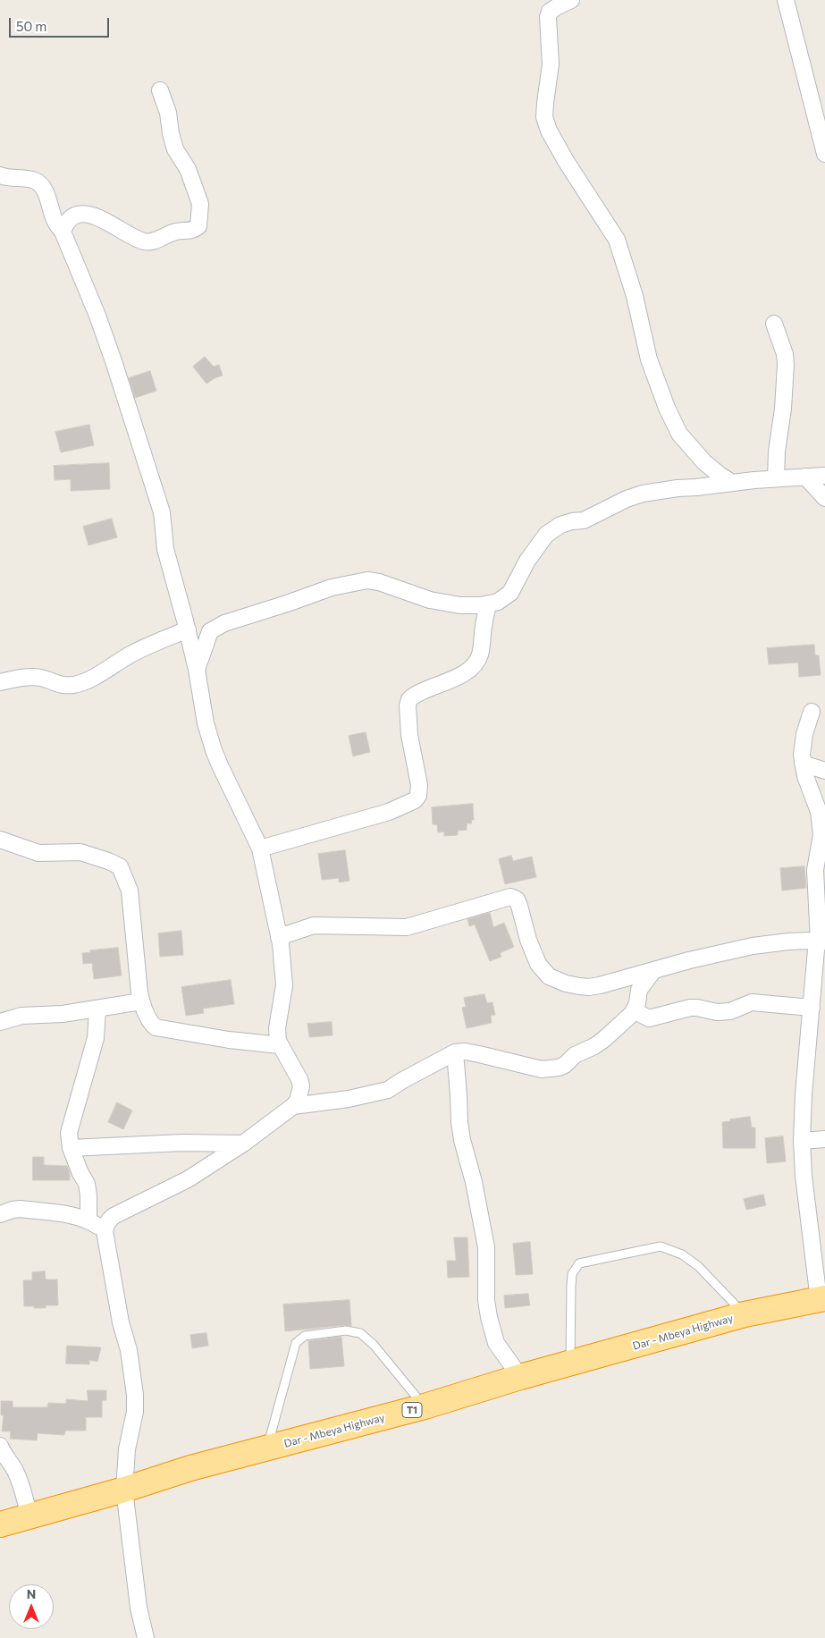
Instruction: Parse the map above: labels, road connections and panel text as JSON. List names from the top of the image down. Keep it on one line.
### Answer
{"streets":{"highway":["Dar - Mbeya Highway","T1"]},"scale_bar":"50 m","north":"top"}
